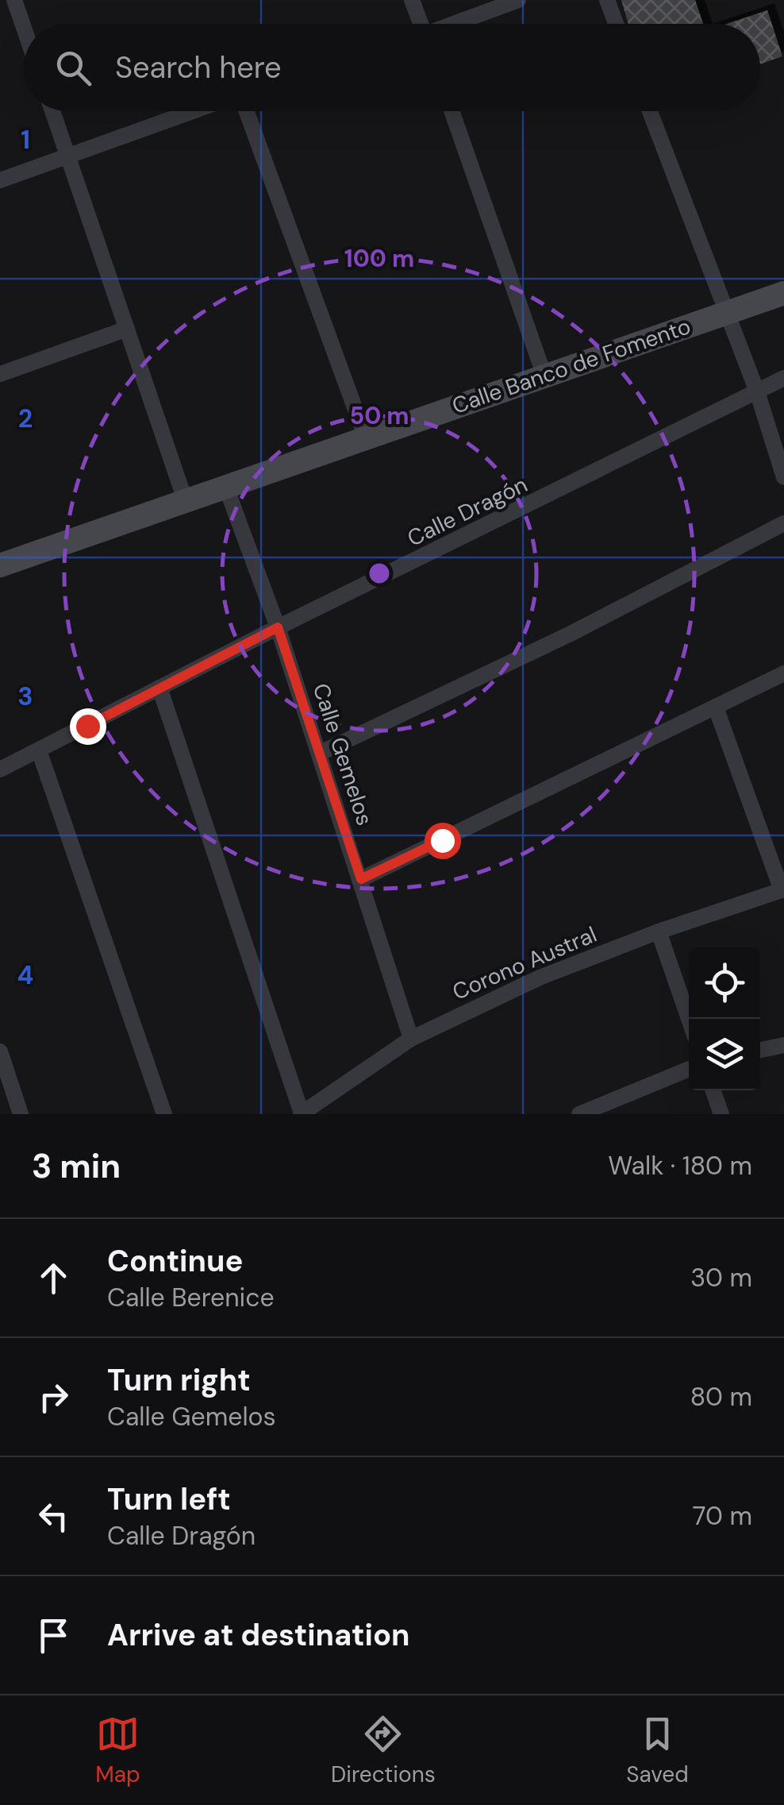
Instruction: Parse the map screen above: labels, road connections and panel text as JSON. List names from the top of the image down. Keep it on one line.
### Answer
{"streets":{"street":["Calle Banco de Fomento","Calle Dragón","Calle Gemelos","Corono Austral"]},"crossings":[["Calle Banco de Fomento","Calle Gemelos"],["Calle Dragón","Calle Gemelos"],["Calle Gemelos","Corono Austral"]],"page":{"search":"Search here","heading":["3 min","Walk · 180 m"],"list":[["Continue","Calle Berenice","30 m"],["Turn right","Calle Gemelos","80 m"],["Turn left","Calle Dragón","70 m"],"Arrive at destination"],"nav":["Map","Directions","Saved"]},"grid":{"rows":["1","2","3","4"]},"rings":["100 m","50 m"]}
